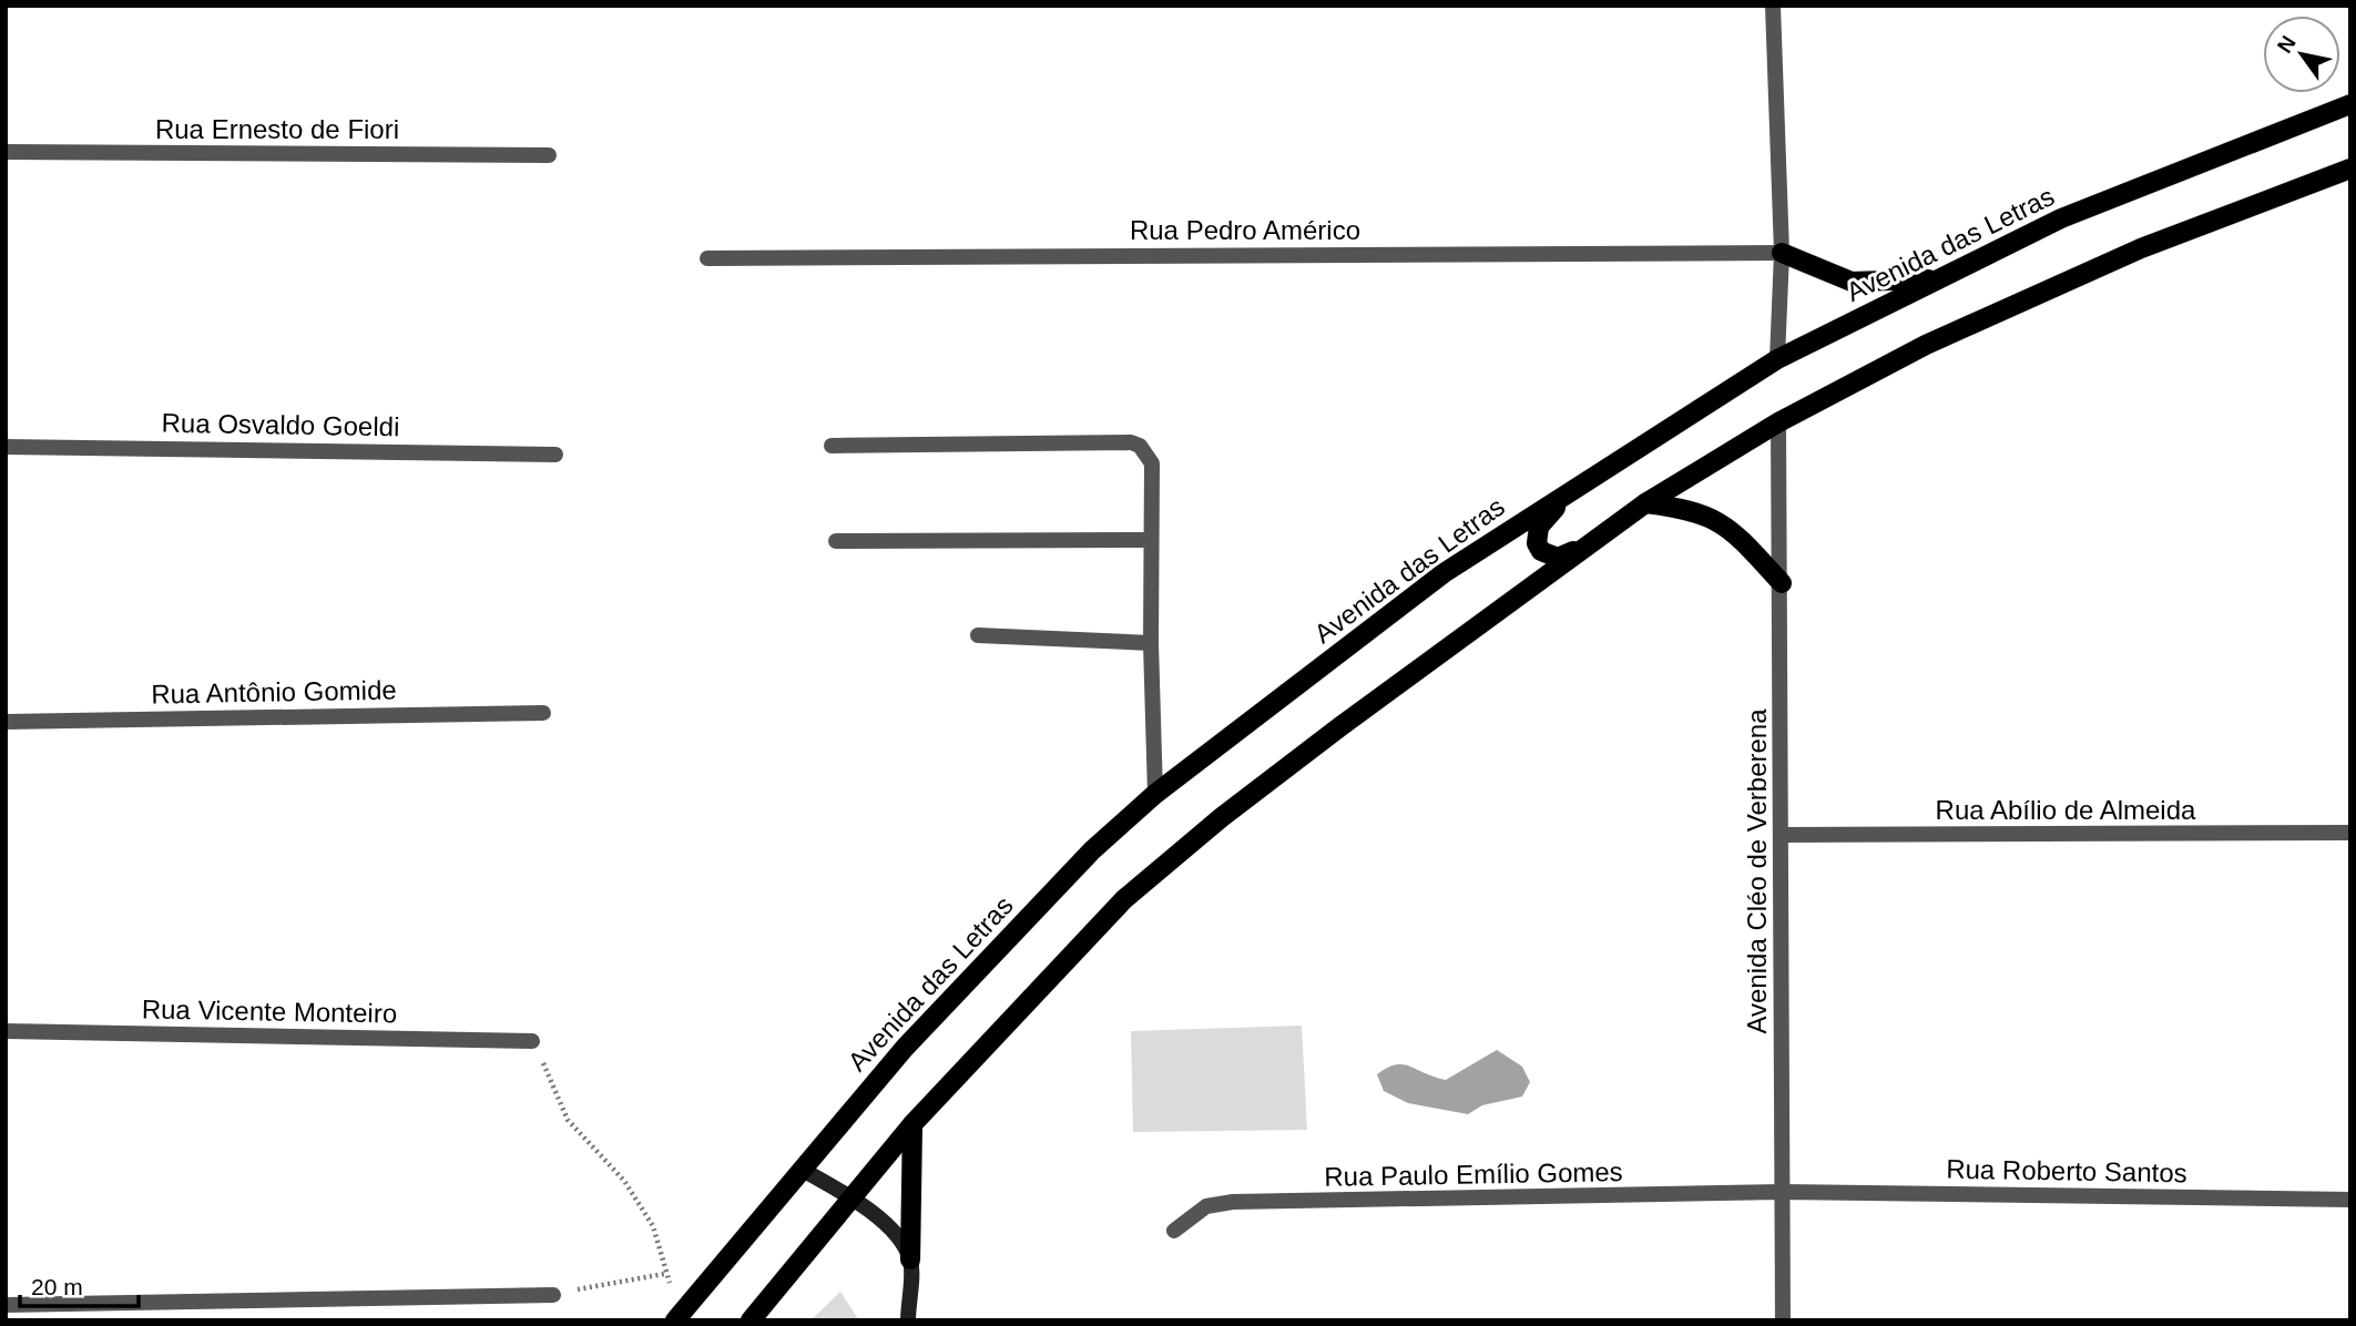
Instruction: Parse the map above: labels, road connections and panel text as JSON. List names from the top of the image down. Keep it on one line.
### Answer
{"streets":{"main road":["Avenida das Letras"],"street":["Rua Ernesto de Fiori","Rua Pedro Américo","Rua Osvaldo Goeldi","Rua Antônio Gomide","Rua Abílio de Almeida","Avenida Cléo de Verberena","Rua Vicente Monteiro","Rua Roberto Santos","Rua Paulo Emílio Gomes"]},"crossings":[["Rua Abílio de Almeida","Avenida Cléo de Verberena"],["Avenida Cléo de Verberena","Rua Roberto Santos"],["Avenida Cléo de Verberena","Rua Paulo Emílio Gomes"],["Rua Roberto Santos","Rua Paulo Emílio Gomes"]],"scale_bar":"20 m","north":"top left"}
